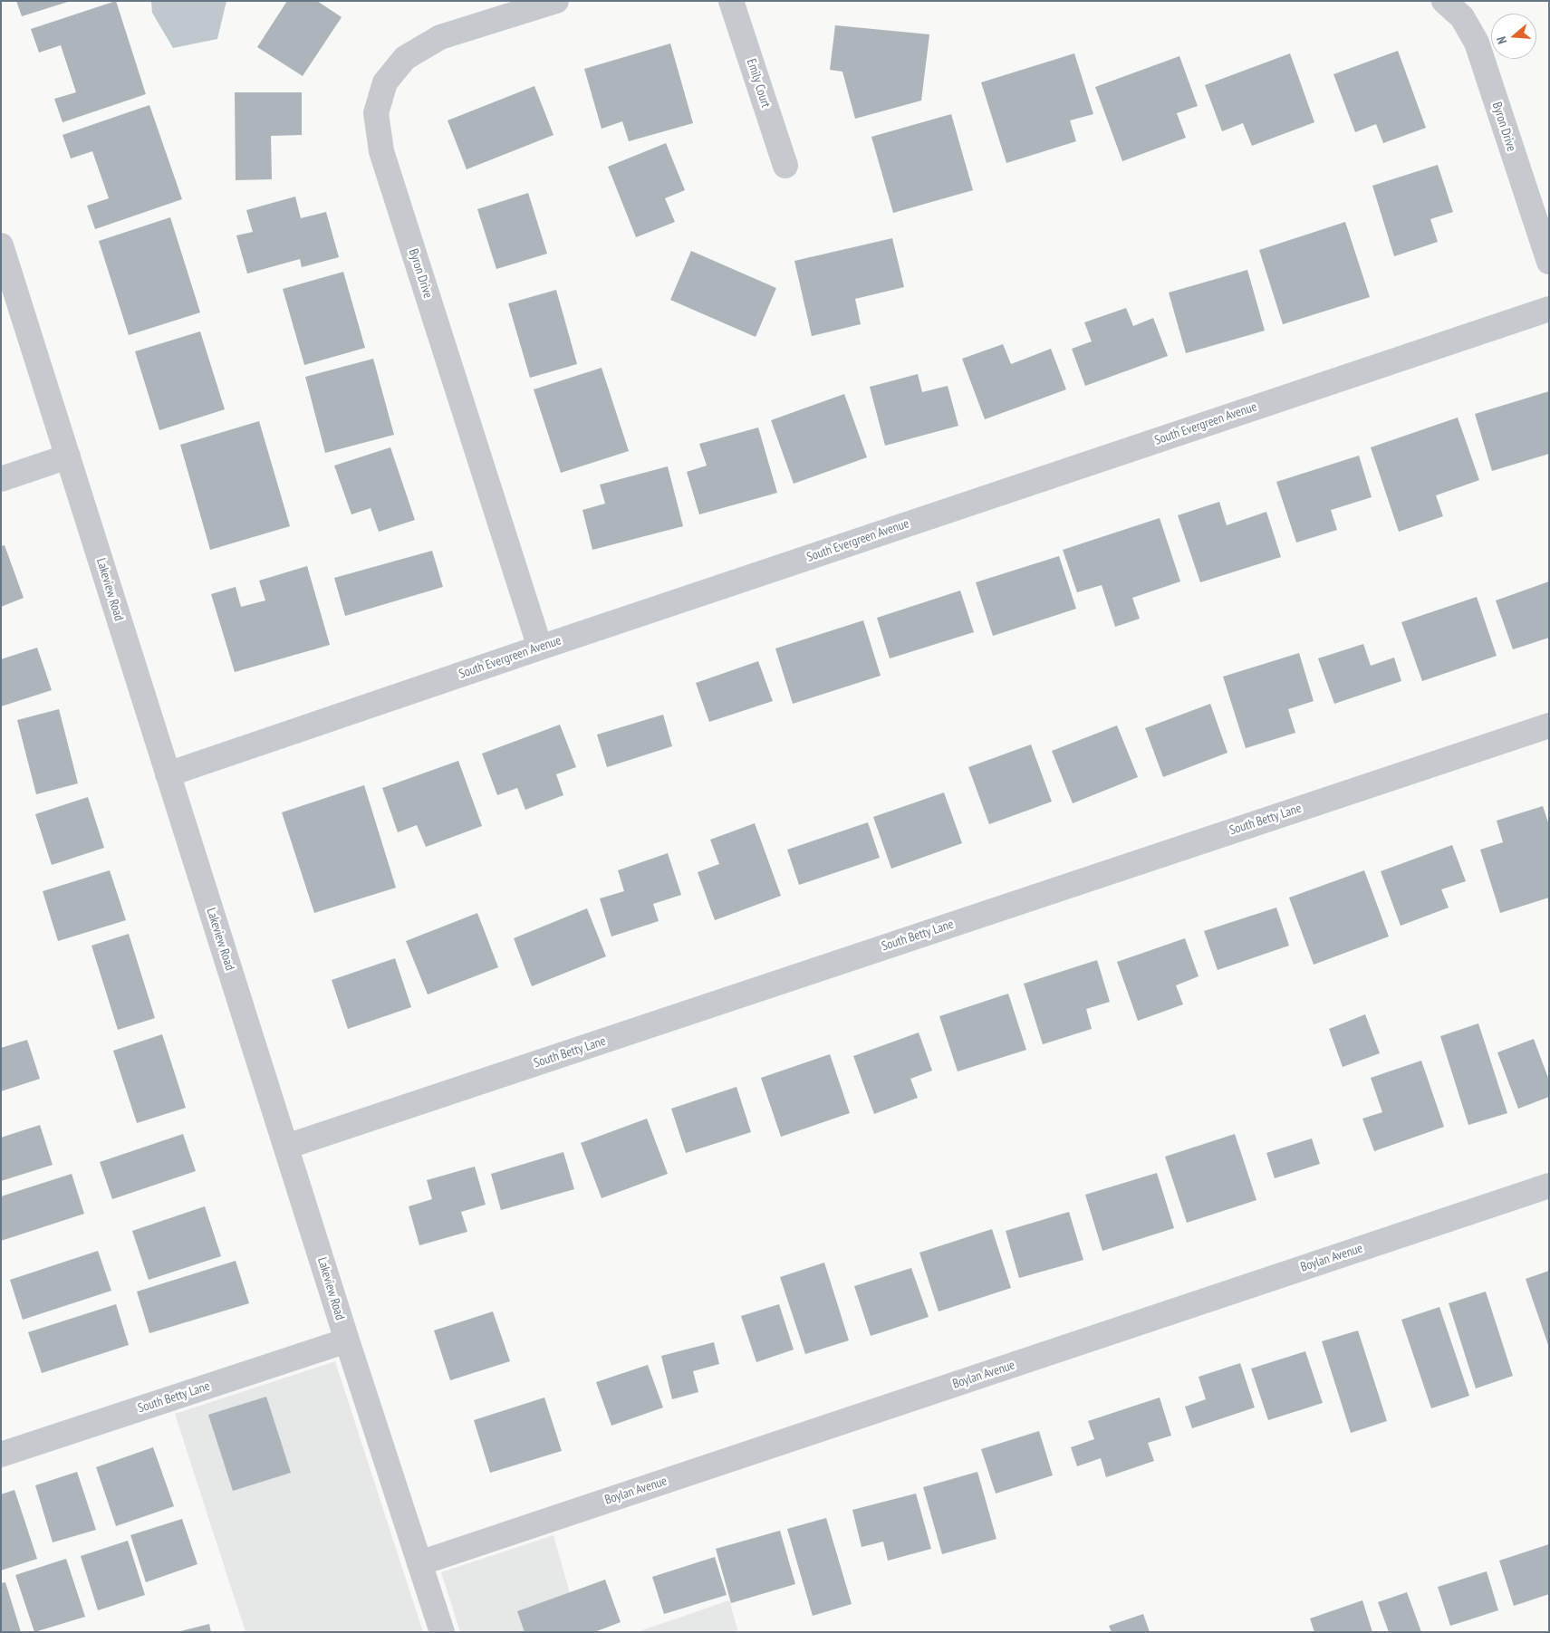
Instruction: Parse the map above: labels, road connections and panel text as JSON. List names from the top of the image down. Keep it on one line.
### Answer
{"streets":{"street":["Emily Court","Byron Drive","South Evergreen Avenue","Lakeview Road","South Betty Lane","Boylan Avenue"]},"crossings":[["Byron Drive","South Evergreen Avenue"],["South Evergreen Avenue","Lakeview Road"],["Lakeview Road","South Betty Lane"],["Lakeview Road","Boylan Avenue"]],"north":"left"}
